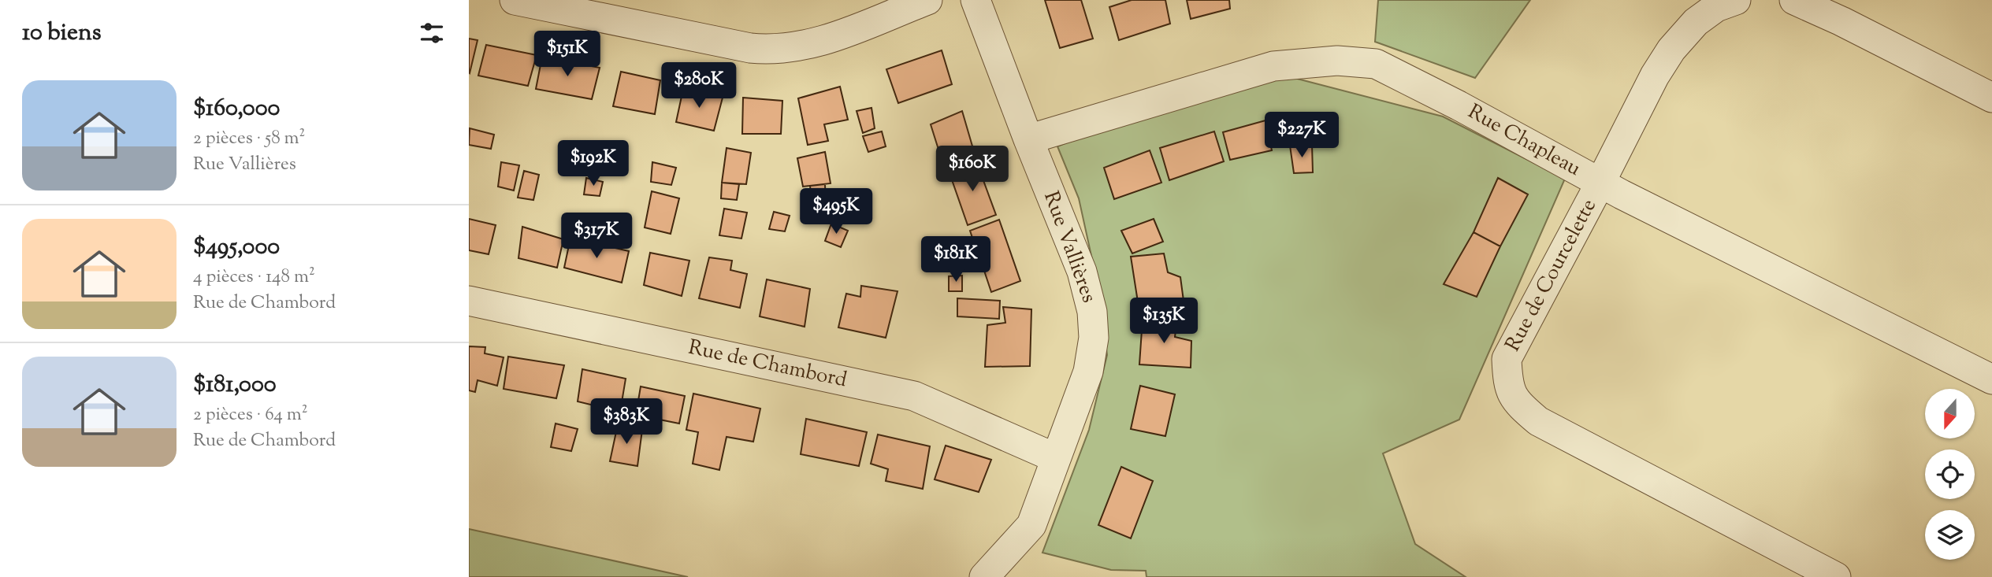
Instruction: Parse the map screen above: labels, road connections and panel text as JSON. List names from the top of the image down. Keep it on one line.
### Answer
{"streets":{"street":["Rue Chapleau","Rue Vallières","Rue de Courcelette","Rue de Chambord"]},"crossings":[["Rue Chapleau","Rue Vallières"],["Rue Chapleau","Rue de Courcelette"],["Rue Vallières","Rue de Chambord"]],"north":"bottom","page":{"heading":"10 biens","price":["$151K","$280K","$227K","$192K","$160K","$495K","$317K","$181K","$135K","$383K"],"list":[{"name":"$160,000","note":"2 pièces · 58 m² · Rue Vallières"},{"name":"$495,000","note":"4 pièces · 148 m² · Rue de Chambord"},{"name":"$181,000","note":"2 pièces · 64 m² · Rue de Chambord"}]}}
